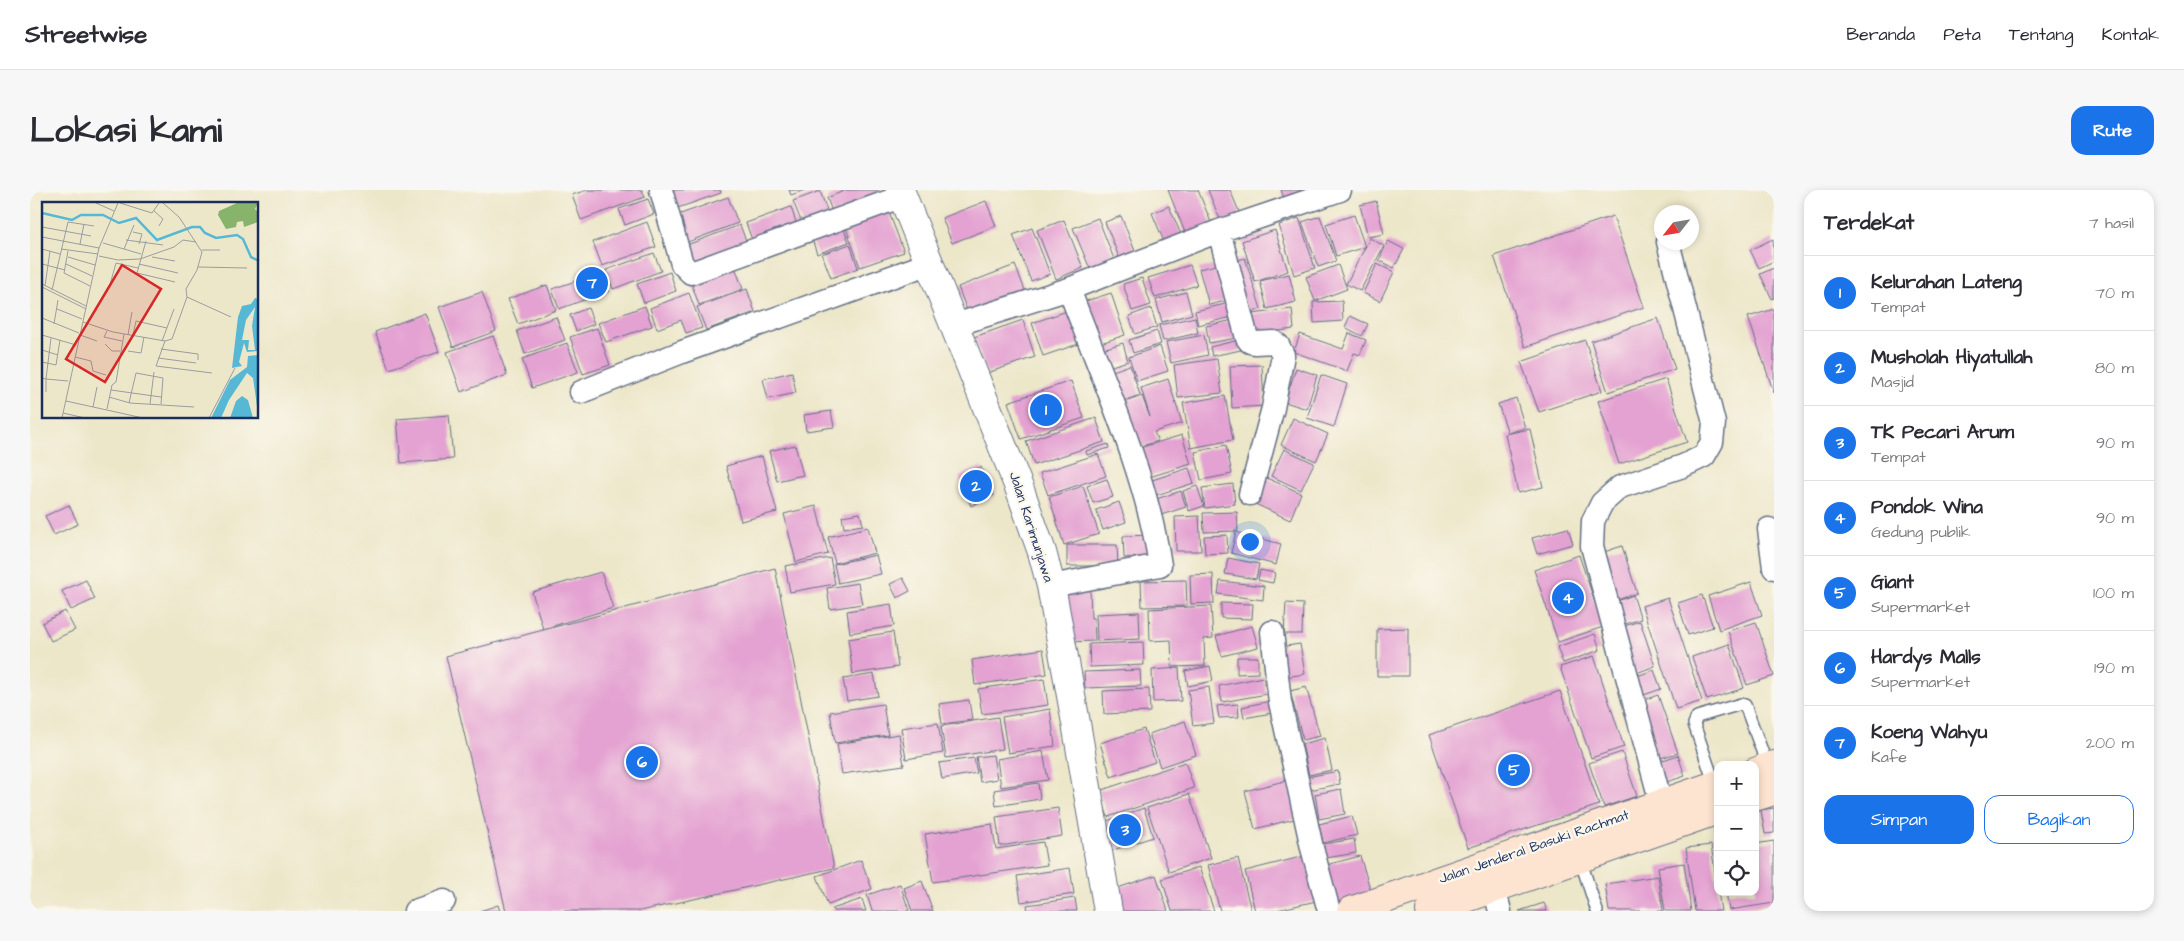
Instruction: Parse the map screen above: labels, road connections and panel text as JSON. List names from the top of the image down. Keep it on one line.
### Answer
{"streets":{"main road":["Jalan Jenderal Basuki Rachmat"],"street":["Jalan Karimunjawa"]},"north":"bottom left","page":{"header":"Streetwise","nav":["Beranda","Peta","Tentang","Kontak"],"title":"Lokasi kami","buttons":["Rute",["Simpan","Bagikan"]],"heading":["Terdekat","7 hasil"],"list":[{"mark":"1","name":"Kelurahan Lateng","note":"Tempat","value":"70 m"},{"mark":"2","name":"Musholah Hiyatullah","note":"Masjid","value":"80 m"},{"mark":"3","name":"TK Pecari Arum","note":"Tempat","value":"90 m"},{"mark":"4","name":"Pondok Wina","note":"Gedung publik","value":"90 m"},{"mark":"5","name":"Giant","note":"Supermarket","value":"100 m"},{"mark":"6","name":"Hardys Malls","note":"Supermarket","value":"190 m"},{"mark":"7","name":"Koeng Wahyu","note":"Kafe","value":"200 m"}],"pins":["7","1","2","4","6","5","3"],"map_buttons":["+","−"]}}
